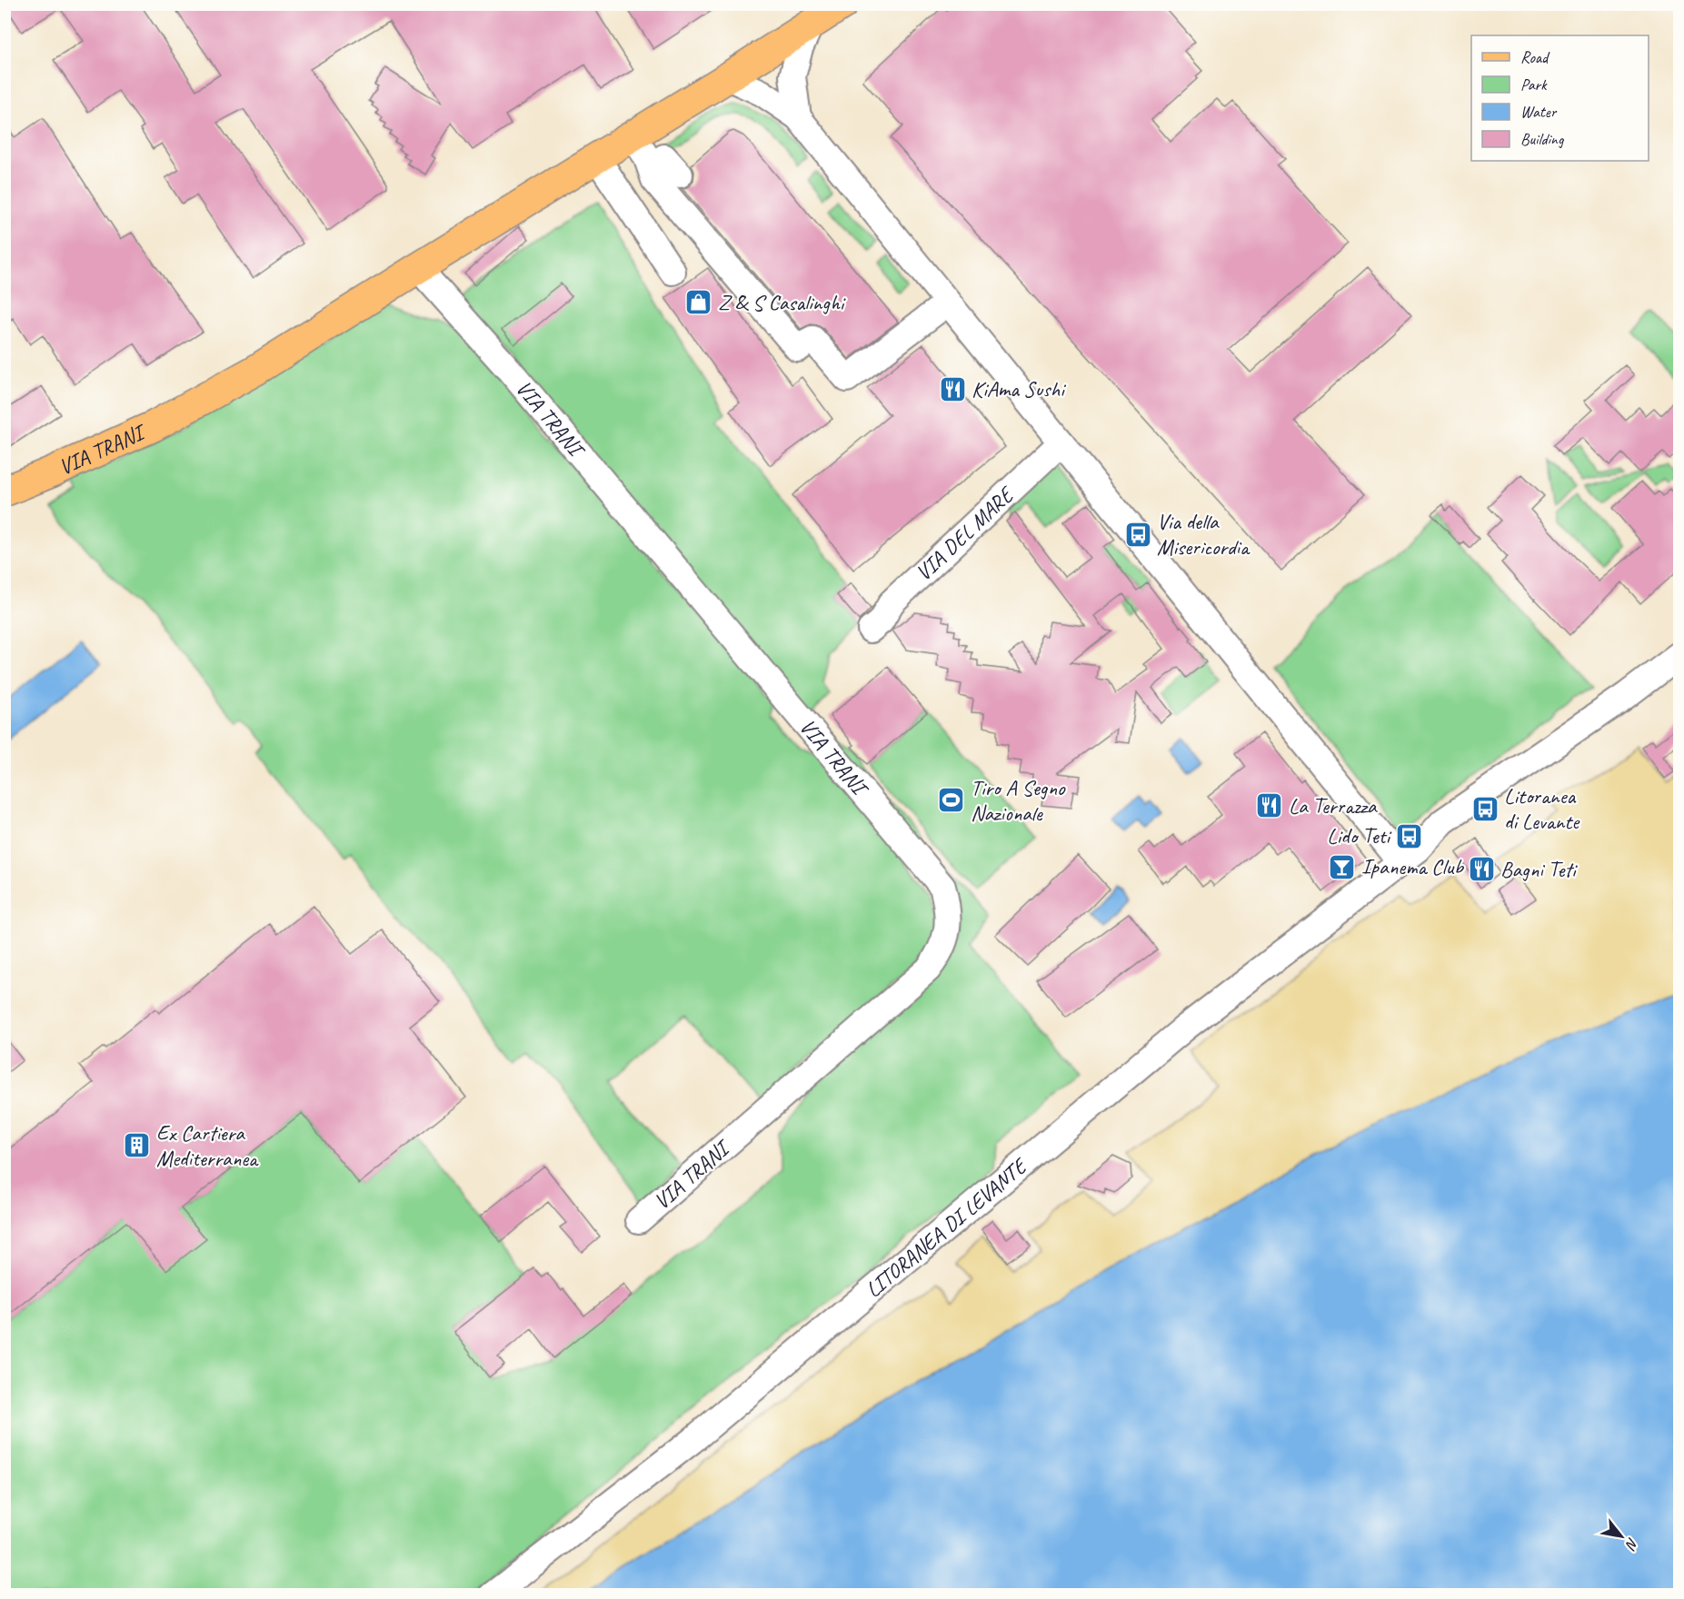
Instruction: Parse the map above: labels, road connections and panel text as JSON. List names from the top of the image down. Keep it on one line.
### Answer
{"streets":{"main road":["VIA TRANI"],"street":["VIA DEL MARE","LITORANEA DI LEVANTE"]},"places":{"shop":["Z & S Casalinghi"],"restaurant":["KiAma Sushi","La Terrazza","Bagni Teti"],"bus stop":["Via della Misericordia","Litoranea di Levante","Lido Teti"],"sports":["Tiro A Segno Nazionale"],"bar":["Ipanema Club"],"building":["Ex Cartiera Mediterranea"]},"legend":["Road","Park","Water","Building"],"north":"bottom right"}
